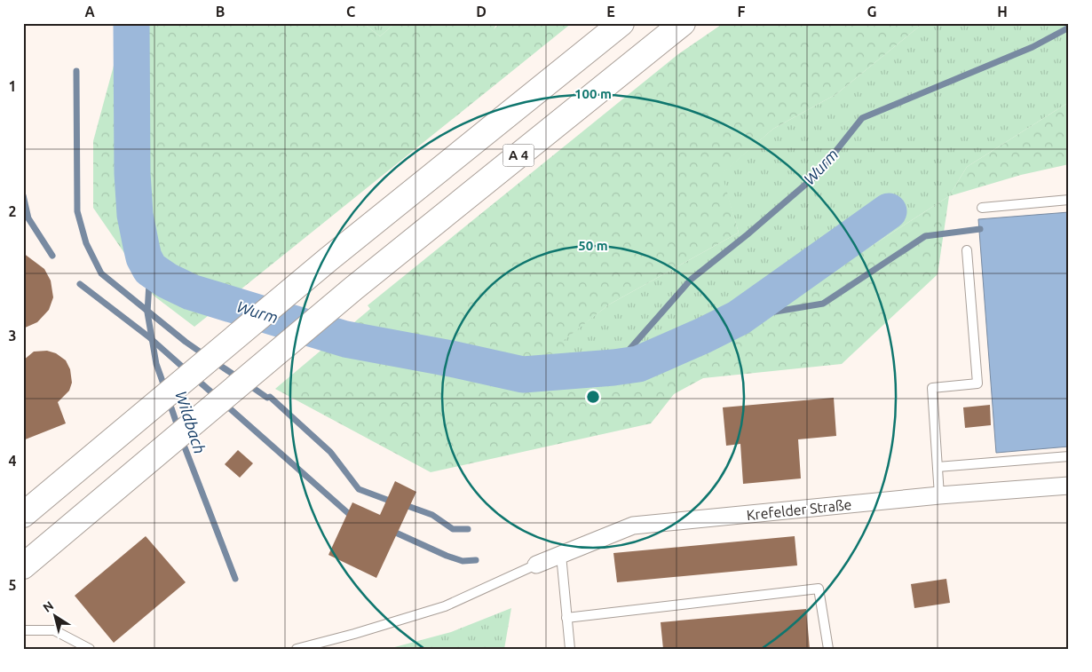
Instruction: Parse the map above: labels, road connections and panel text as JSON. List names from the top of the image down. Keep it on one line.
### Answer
{"streets":{"highway":["A 4"],"street":["Krefelder Straße"]},"water":["Wurm","Wildbach"],"north":"top left","grid":{"columns":["A","B","C","D","E","F","G","H"],"rows":["1","2","3","4","5"]},"rings":["100 m","50 m"]}
